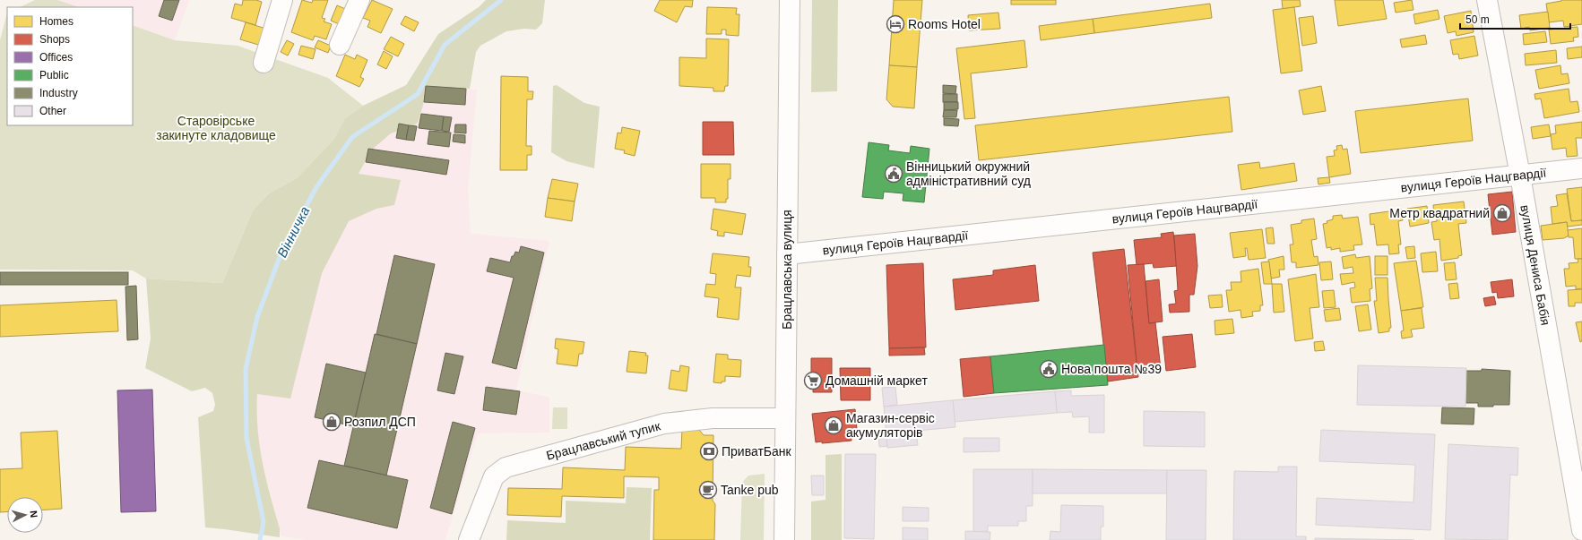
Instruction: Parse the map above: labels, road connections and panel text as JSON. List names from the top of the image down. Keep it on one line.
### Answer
{"streets":{"street":["вулиця Героїв Нацгвардії","вулиця Дениса Бабія","Брацлавська вулиця","Брацлавський тупик"]},"crossings":[["вулиця Героїв Нацгвардії","вулиця Дениса Бабія"],["вулиця Героїв Нацгвардії","Брацлавська вулиця"],["Брацлавська вулиця","Брацлавський тупик"]],"water":["Вінничка"],"parks":["Старовірське закинуте кладовище"],"places":{"hotel":["Rooms Hotel"],"public building":["Вінницький окружний адміністративний суд","Нова пошта №39"],"shop":["Метр квадратний","Розпил ДСП","Магазин-сервіс акумуляторів"],"supermarket":["Домашній маркет"],"bank":["ПриватБанк"],"cafe":["Tanke pub"]},"legend":["Homes","Shops","Offices","Public","Industry","Other"],"scale_bar":"50 m","north":"right"}
